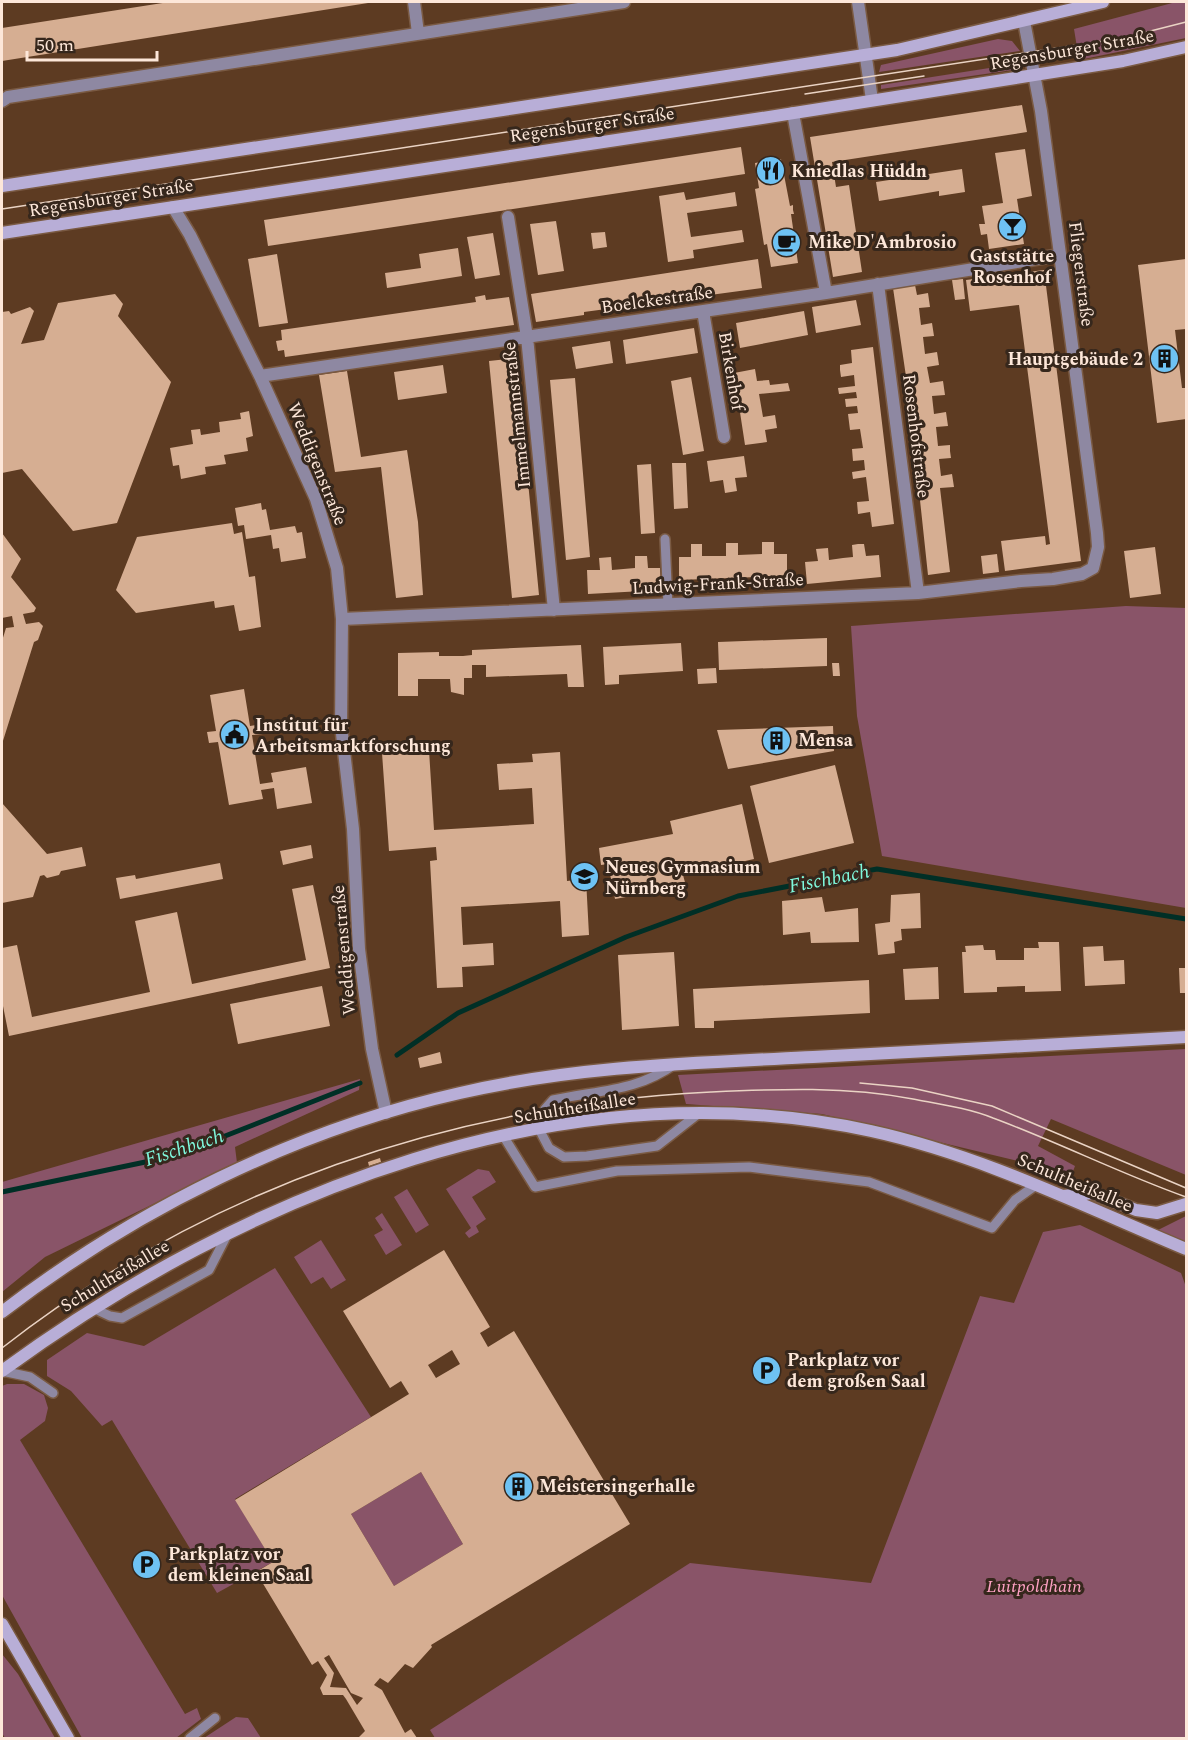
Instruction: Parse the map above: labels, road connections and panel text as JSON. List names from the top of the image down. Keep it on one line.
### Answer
{"streets":{"main road":["Regensburger Straße","Schultheißallee"],"street":["Fliegerstraße","Boelckestraße","Birkenhof","Immelmannstraße","Rosenhofstraße","Weddigenstraße","Ludwig-Frank-Straße"]},"crossings":[["Regensburger Straße","Fliegerstraße"],["Regensburger Straße","Weddigenstraße"],["Fliegerstraße","Boelckestraße"],["Fliegerstraße","Ludwig-Frank-Straße"],["Boelckestraße","Birkenhof"],["Boelckestraße","Immelmannstraße"],["Boelckestraße","Rosenhofstraße"],["Boelckestraße","Weddigenstraße"],["Immelmannstraße","Ludwig-Frank-Straße"],["Rosenhofstraße","Ludwig-Frank-Straße"],["Weddigenstraße","Ludwig-Frank-Straße"],["Weddigenstraße","Schultheißallee"]],"water":["Fischbach"],"parks":["Luitpoldhain"],"places":{"restaurant":["Kniedlas Hüddn"],"bar":["Gaststätte Rosenhof"],"cafe":["Mike D'Ambrosio"],"building":["Hauptgebäude 2","Mensa","Meistersingerhalle"],"public building":["Institut für Arbeitsmarktforschung"],"school or university":["Neues Gymnasium Nürnberg"],"parking":["Parkplatz vor dem großen Saal","Parkplatz vor dem kleinen Saal"]},"scale_bar":"50 m"}
